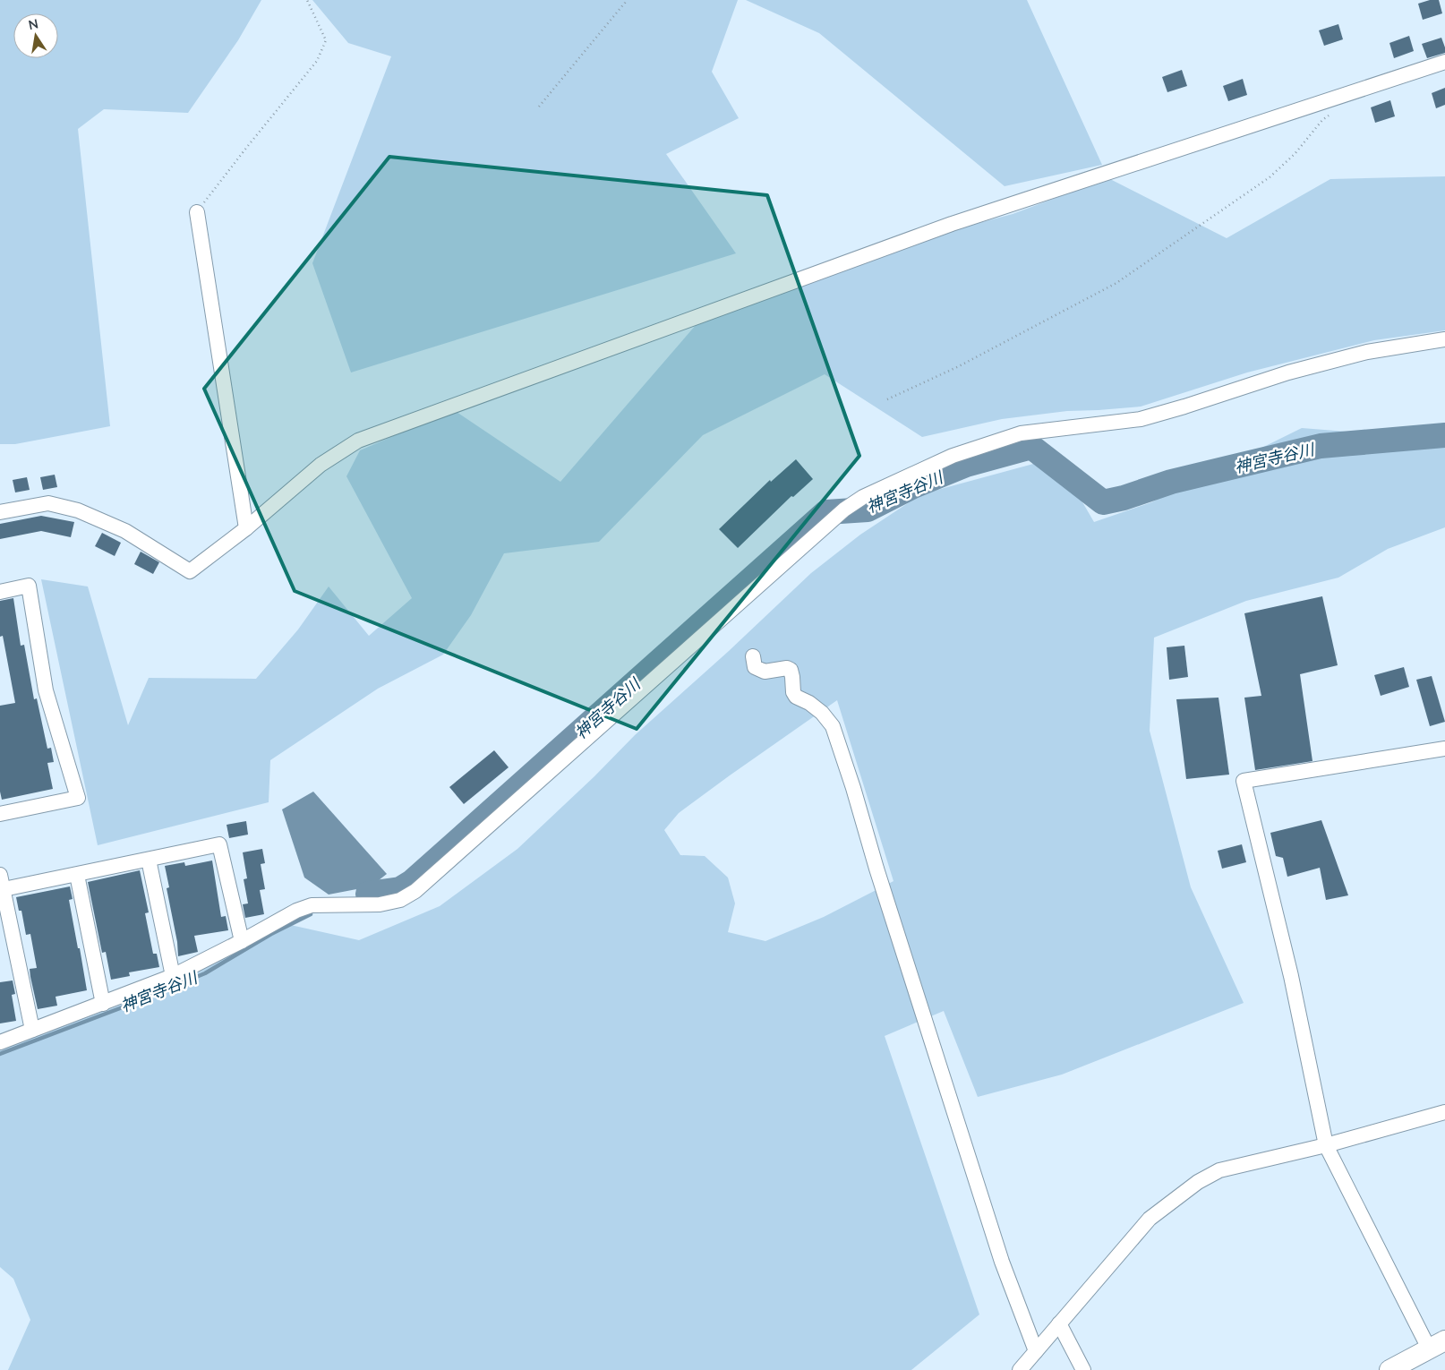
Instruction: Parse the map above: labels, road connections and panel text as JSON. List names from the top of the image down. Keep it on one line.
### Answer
{"water":["神宮寺谷川"],"north":"top"}
